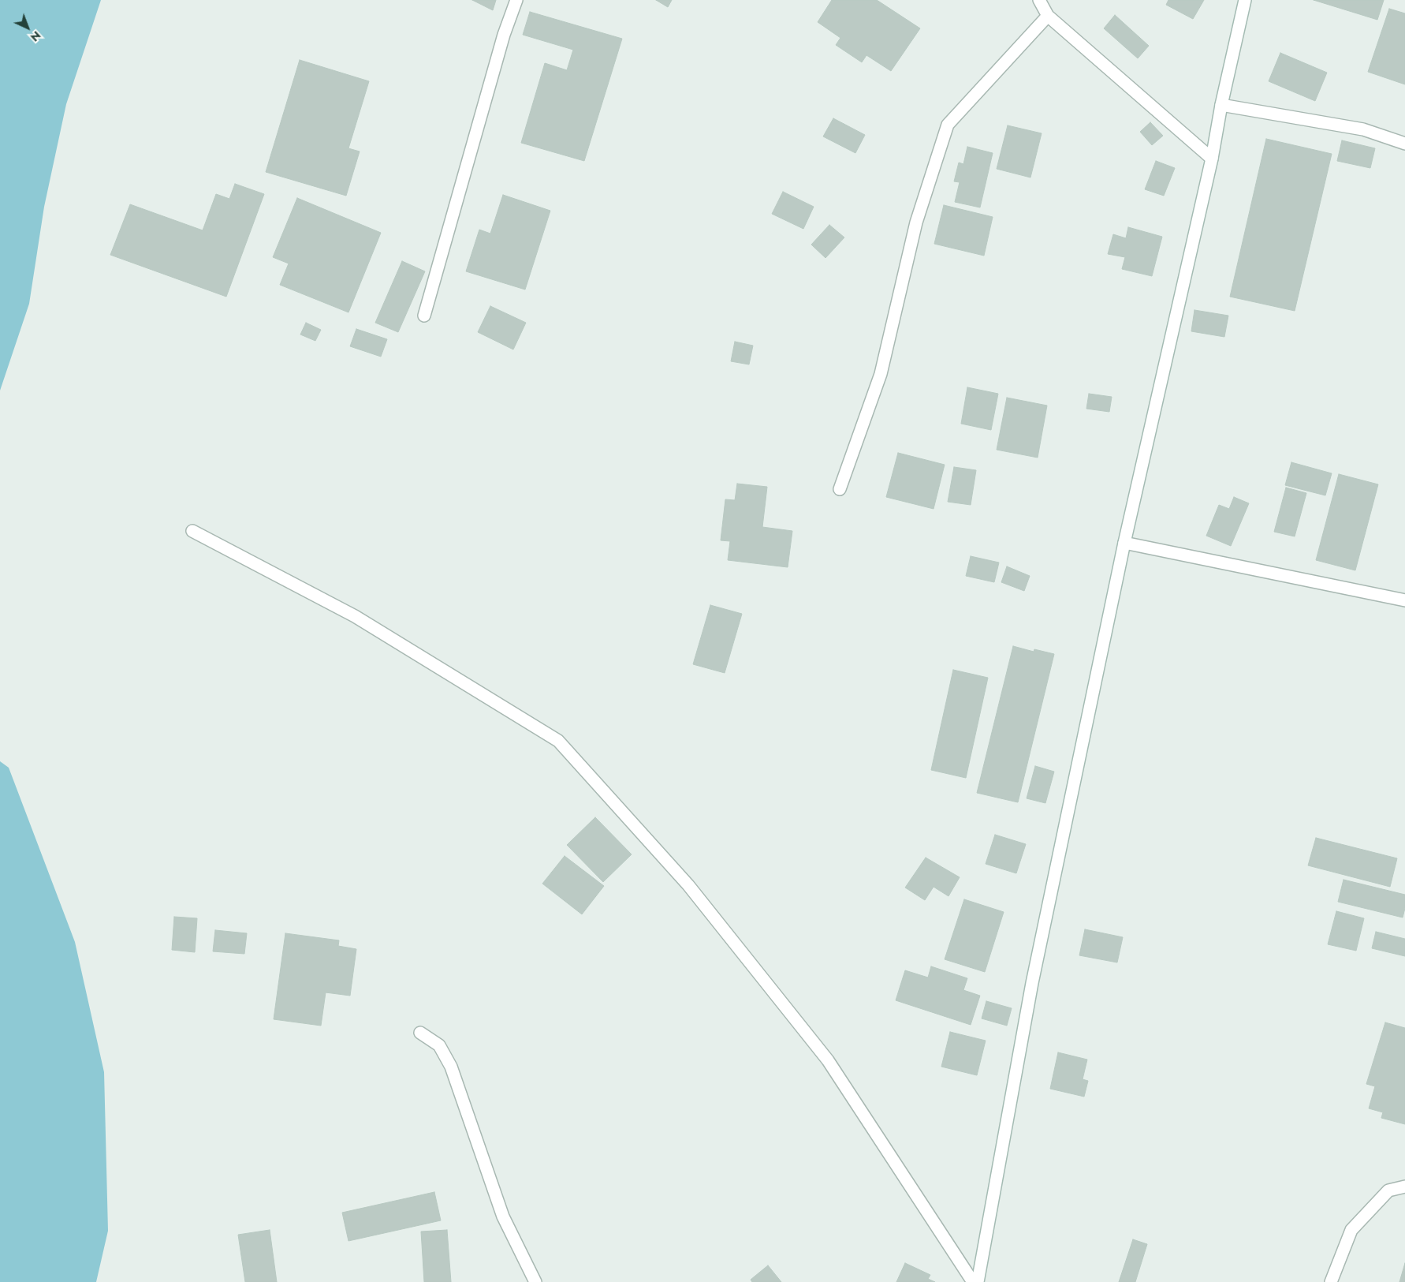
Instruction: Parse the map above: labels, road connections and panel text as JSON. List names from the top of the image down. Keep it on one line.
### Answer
{"north":"bottom right"}
